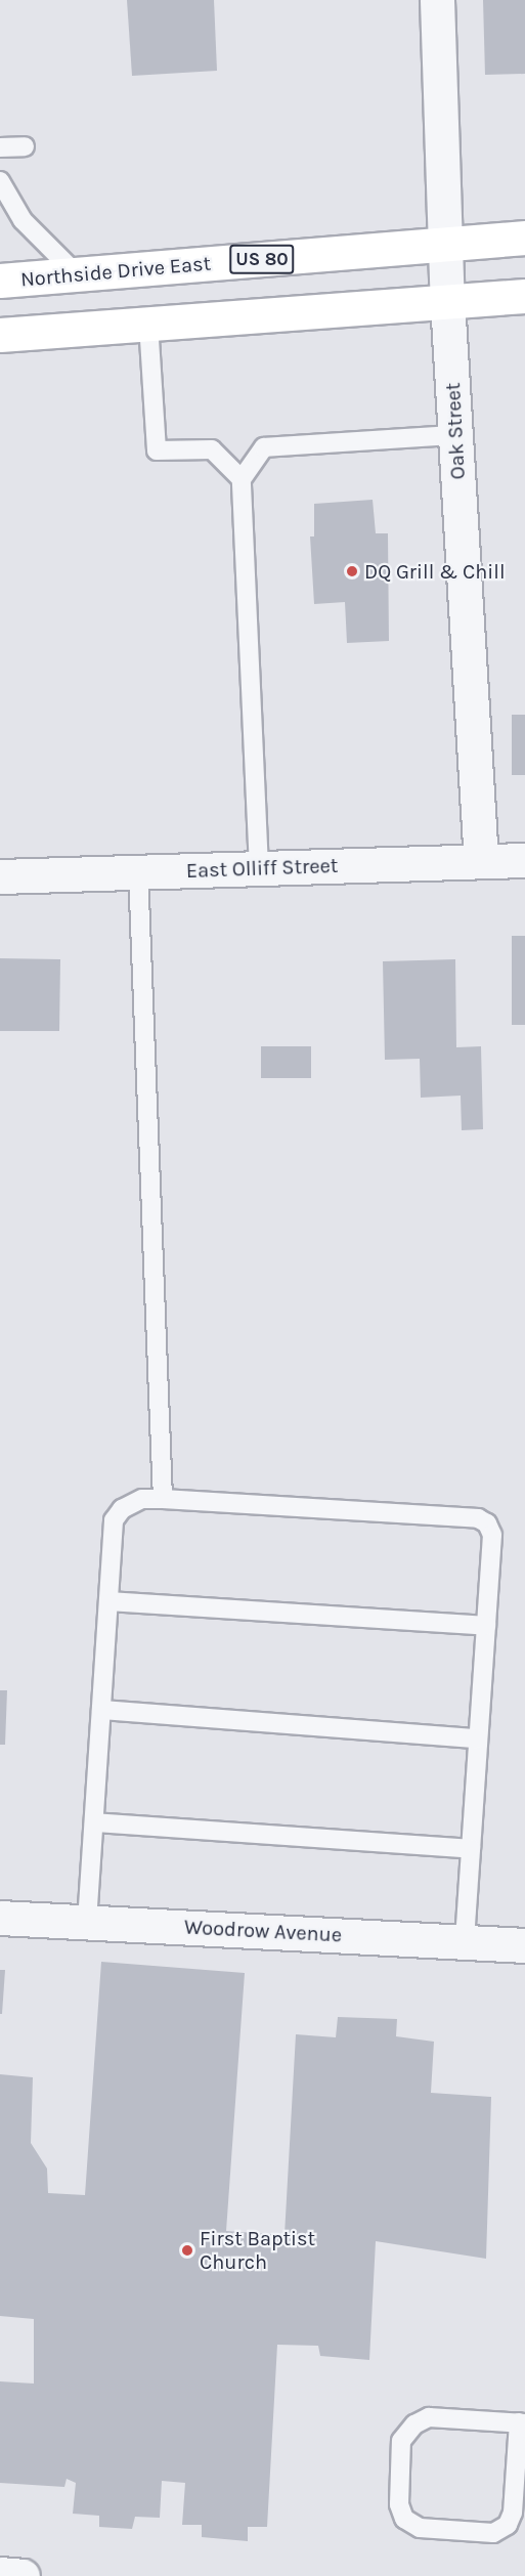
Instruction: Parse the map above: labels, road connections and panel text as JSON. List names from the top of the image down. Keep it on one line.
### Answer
{"streets":{"main road":["US 80","Northside Drive East"],"street":["Oak Street","East Olliff Street","Woodrow Avenue"]},"crossings":[["Northside Drive East","Oak Street"],["Oak Street","East Olliff Street"]],"places":["DQ Grill & Chill","First Baptist Church"]}
